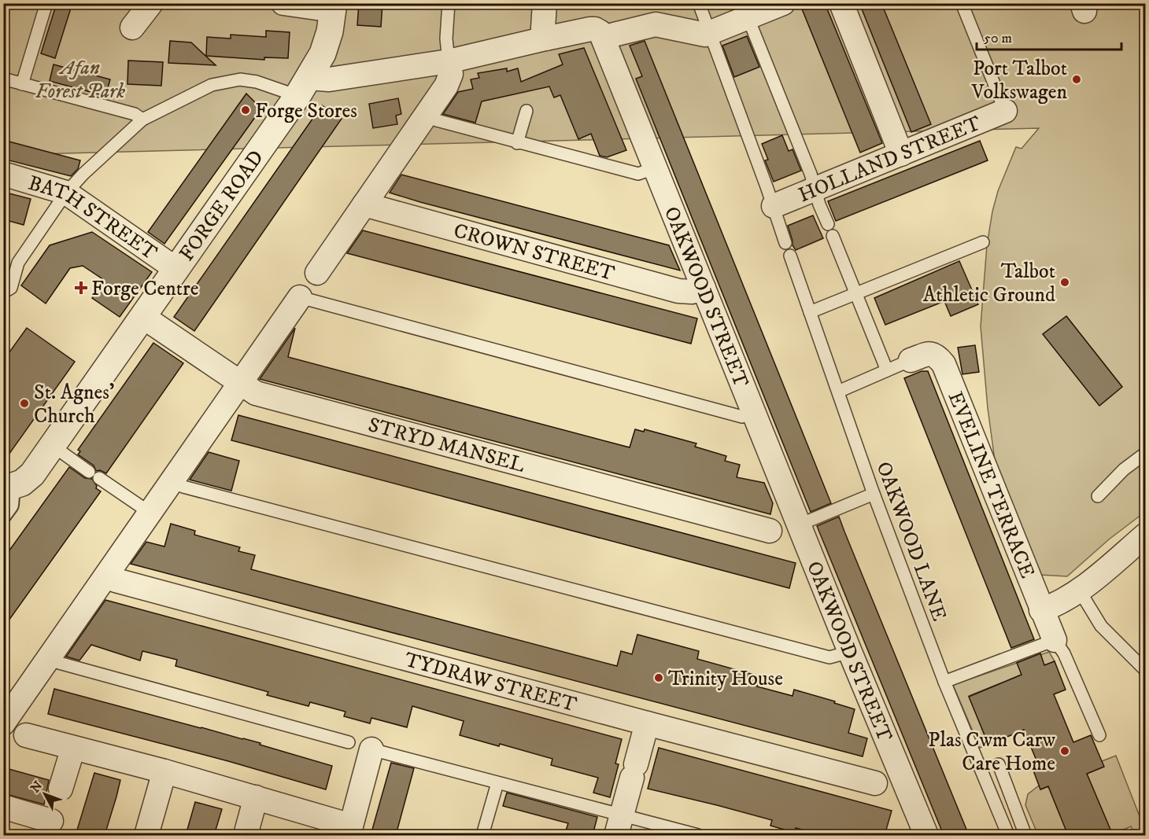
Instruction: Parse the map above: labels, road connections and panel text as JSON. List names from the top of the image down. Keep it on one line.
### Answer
{"streets":{"street":["HOLLAND STREET","FORGE ROAD","BATH STREET","CROWN STREET","OAKWOOD STREET","STRYD MANSEL","EVELINE TERRACE","TYDRAW STREET"],"lane":["OAKWOOD LANE"]},"crossings":[["FORGE ROAD","BATH STREET"],["FORGE ROAD","STRYD MANSEL"],["CROWN STREET","OAKWOOD STREET"]],"parks":["Afan Forest Park"],"places":{"other":["Port Talbot Volkswagen","Forge Stores","Talbot Athletic Ground","St. Agnes' Church","Trinity House","Plas Cwm Carw Care Home"],"health":["Forge Centre"]},"scale_bar":"50 m","north":"top left"}
